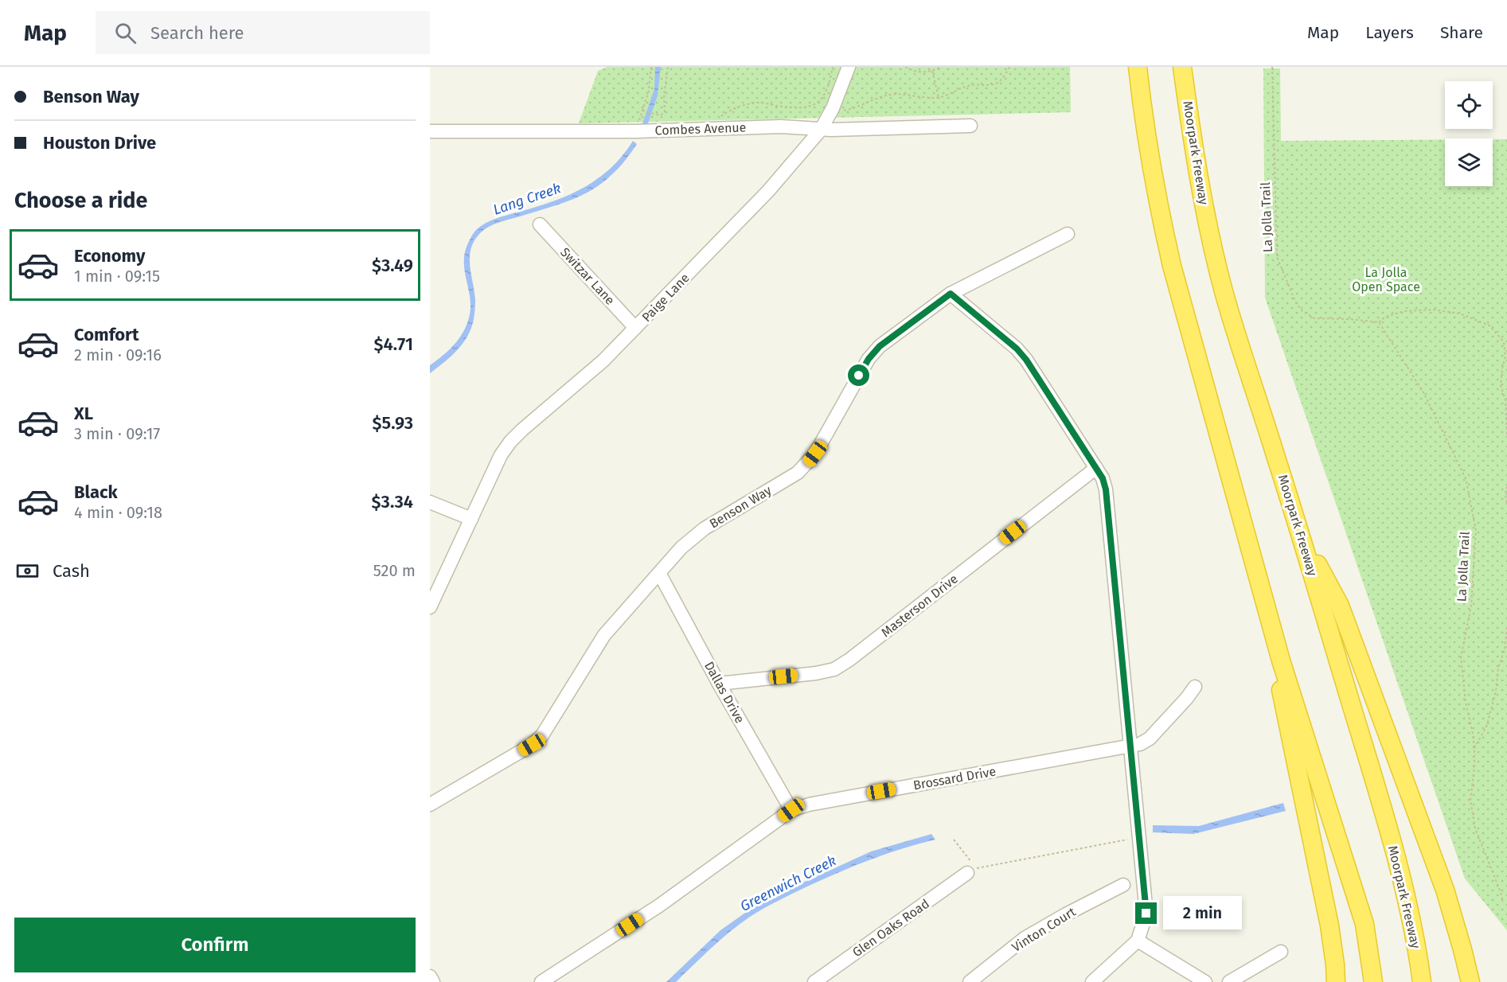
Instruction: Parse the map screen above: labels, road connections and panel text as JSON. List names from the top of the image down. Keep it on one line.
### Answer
{"streets":{"highway":["Moorpark Freeway"],"street":["Combes Avenue","Switzar Lane","Paige Lane","Benson Way","Masterson Drive","Dallas Drive","Brossard Drive","Glen Oaks Road","Vinton Court"],"path":["La Jolla Trail"]},"crossings":[["Combes Avenue","Paige Lane"],["Switzar Lane","Paige Lane"],["Benson Way","Dallas Drive"],["Masterson Drive","Dallas Drive"],["Dallas Drive","Brossard Drive"]],"water":["Lang Creek","Greenwich Creek"],"parks":["La Jolla Open Space"],"page":{"header":"Map","search":"Search here","nav":["Map","Layers","Share"],"banner":["Benson Way","Houston Drive"],"heading":"Choose a ride","list":[{"name":"Economy","note":"1 min · 09:15","value":"$3.49"},{"name":"Comfort","note":"2 min · 09:16","value":"$4.71"},{"name":"XL","note":"3 min · 09:17","value":"$5.93"},{"name":"Black","note":"4 min · 09:18","value":"$3.34"}],"pay":["Cash","520 m"],"bubble":"2 min","buttons":"Confirm"}}
